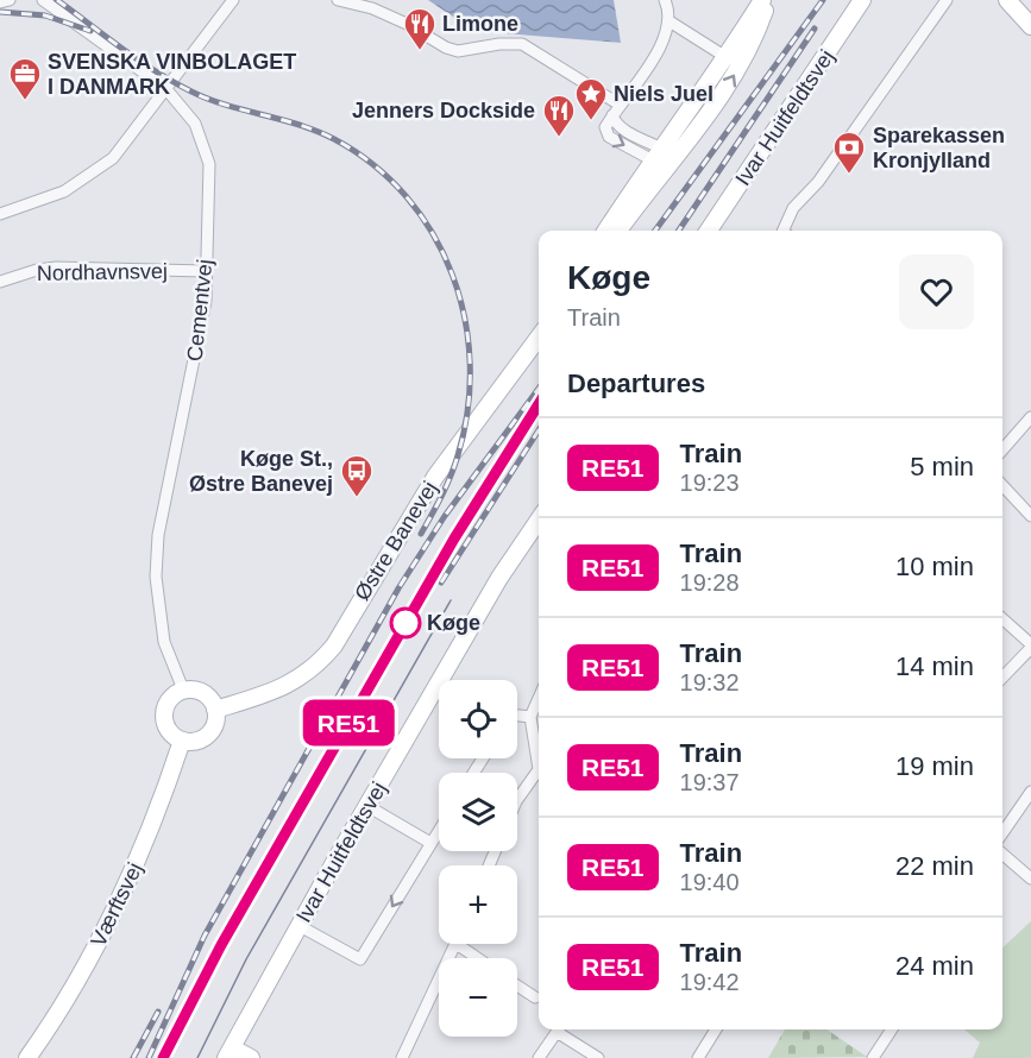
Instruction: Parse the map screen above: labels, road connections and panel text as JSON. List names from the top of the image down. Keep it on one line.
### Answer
{"streets":{"street":["Ivar Huitfeldtsvej","Nordhavnsvej","Cementvej","Østre Banevej","Værftsvej"]},"crossings":[["Nordhavnsvej","Cementvej"],["Cementvej","Østre Banevej"],["Cementvej","Værftsvej"],["Østre Banevej","Værftsvej"]],"places":{"restaurant":["Limone","Jenners Dockside"],"office":["SVENSKA VINBOLAGET I DANMARK"],"place":["Niels Juel"],"bank":["Sparekassen Kronjylland"],"bus stop":["Køge St., Østre Banevej"],"other":["Køge"]},"page":{"on_map":"RE51","heading":[["Køge","Train"],"Departures"],"list":[{"mark":"RE51","name":"Train","note":"19:23","value":"5 min"},{"mark":"RE51","name":"Train","note":"19:28","value":"10 min"},{"mark":"RE51","name":"Train","note":"19:32","value":"14 min"},{"mark":"RE51","name":"Train","note":"19:37","value":"19 min"},{"mark":"RE51","name":"Train","note":"19:40","value":"22 min"},{"mark":"RE51","name":"Train","note":"19:42","value":"24 min"}],"map_buttons":["+","−"]}}
